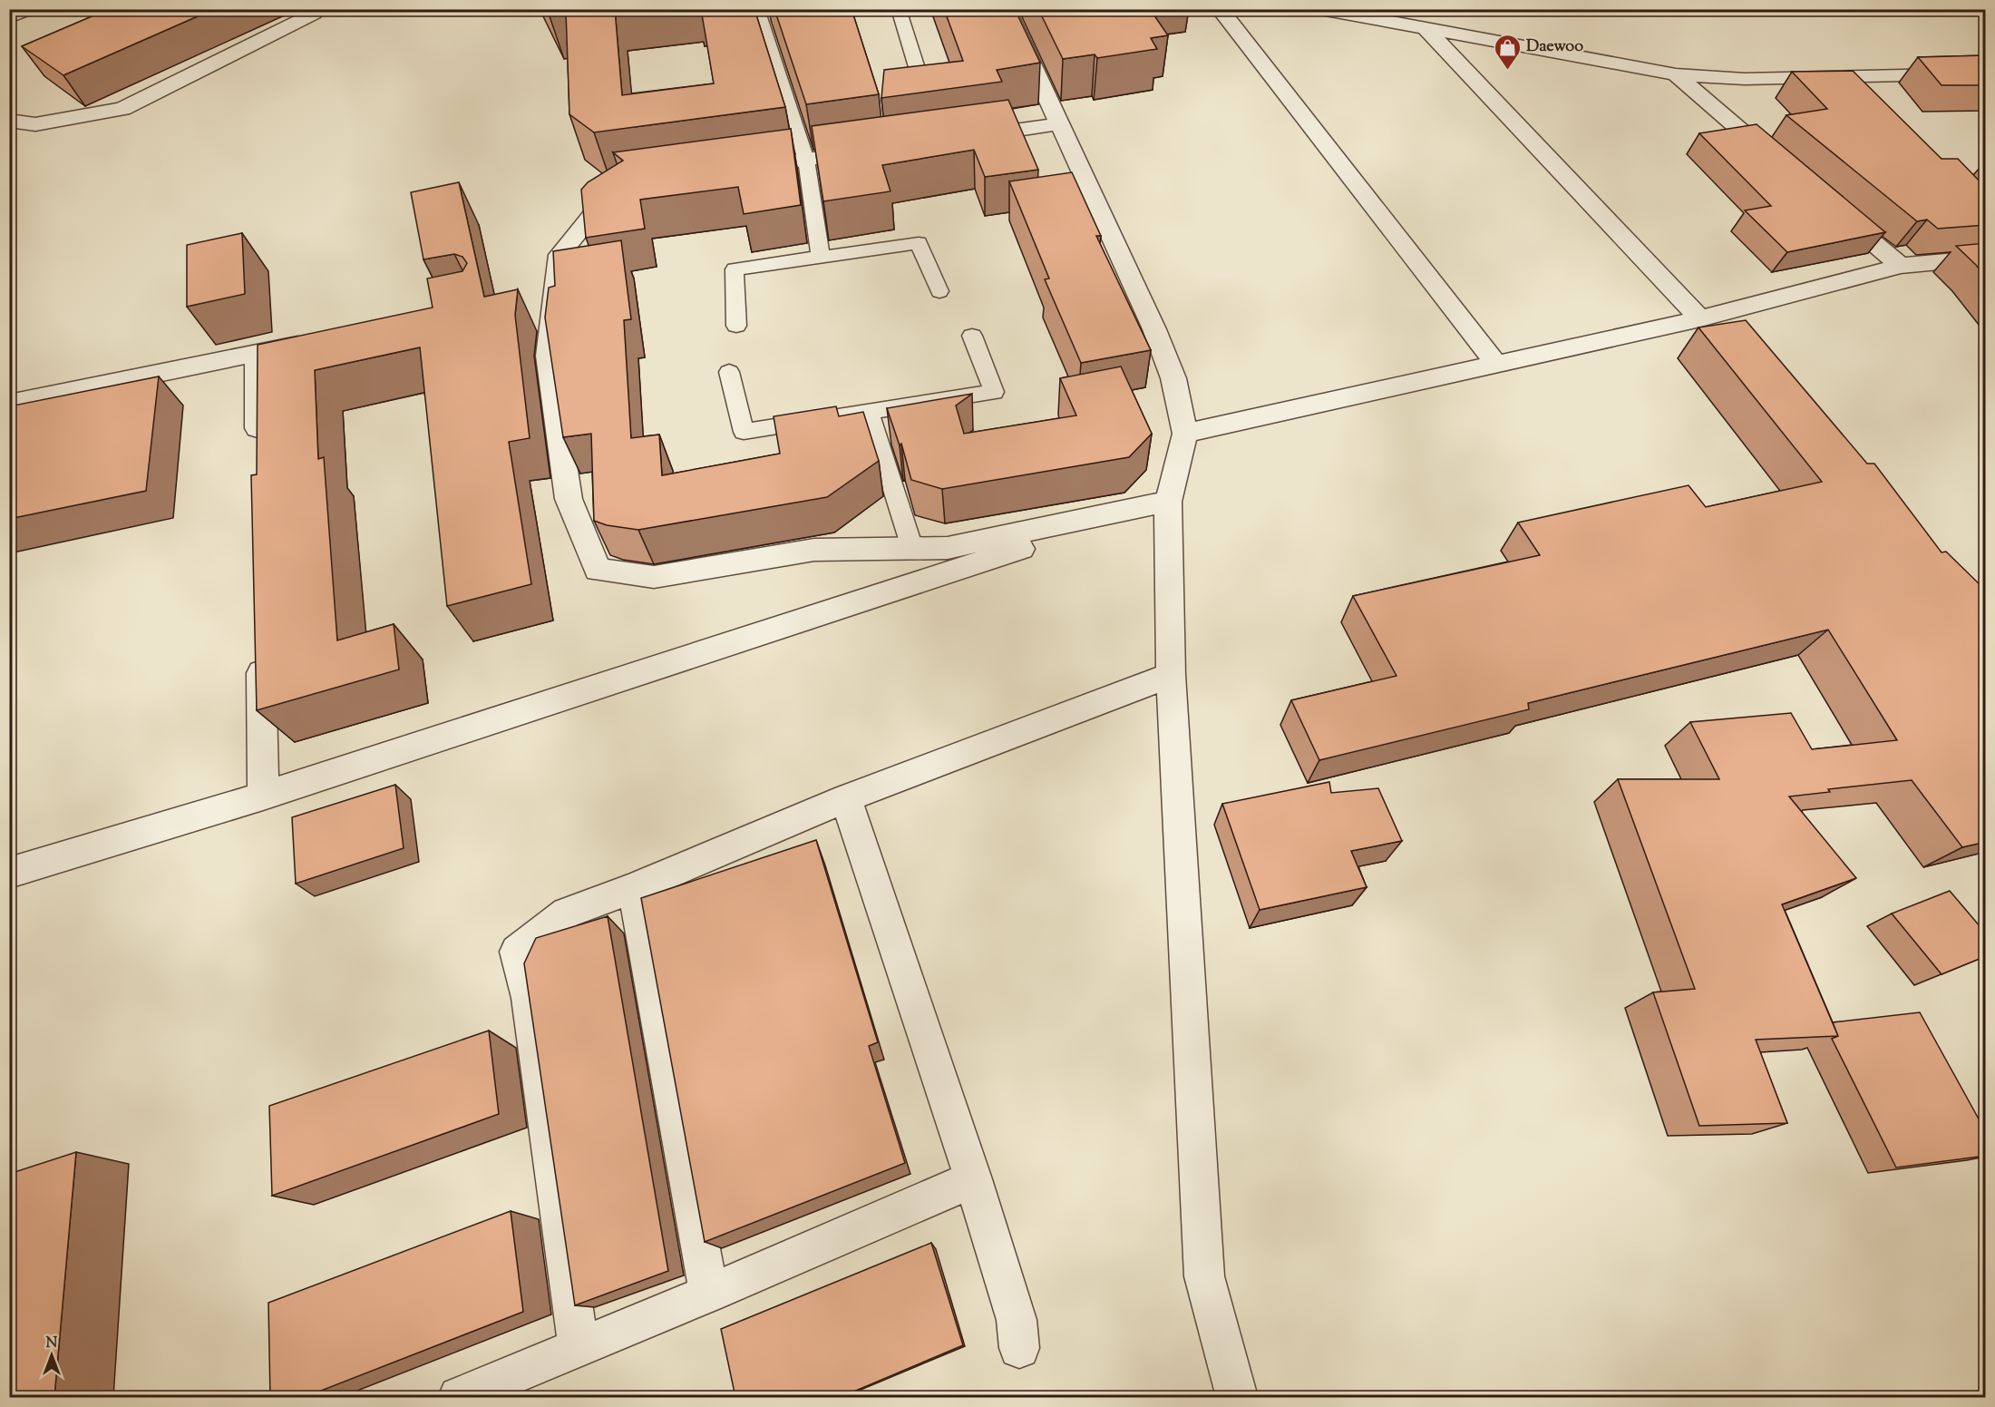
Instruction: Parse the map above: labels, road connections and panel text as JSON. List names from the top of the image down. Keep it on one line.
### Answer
{"places":{"shop":["Daewoo"]},"north":"top"}
